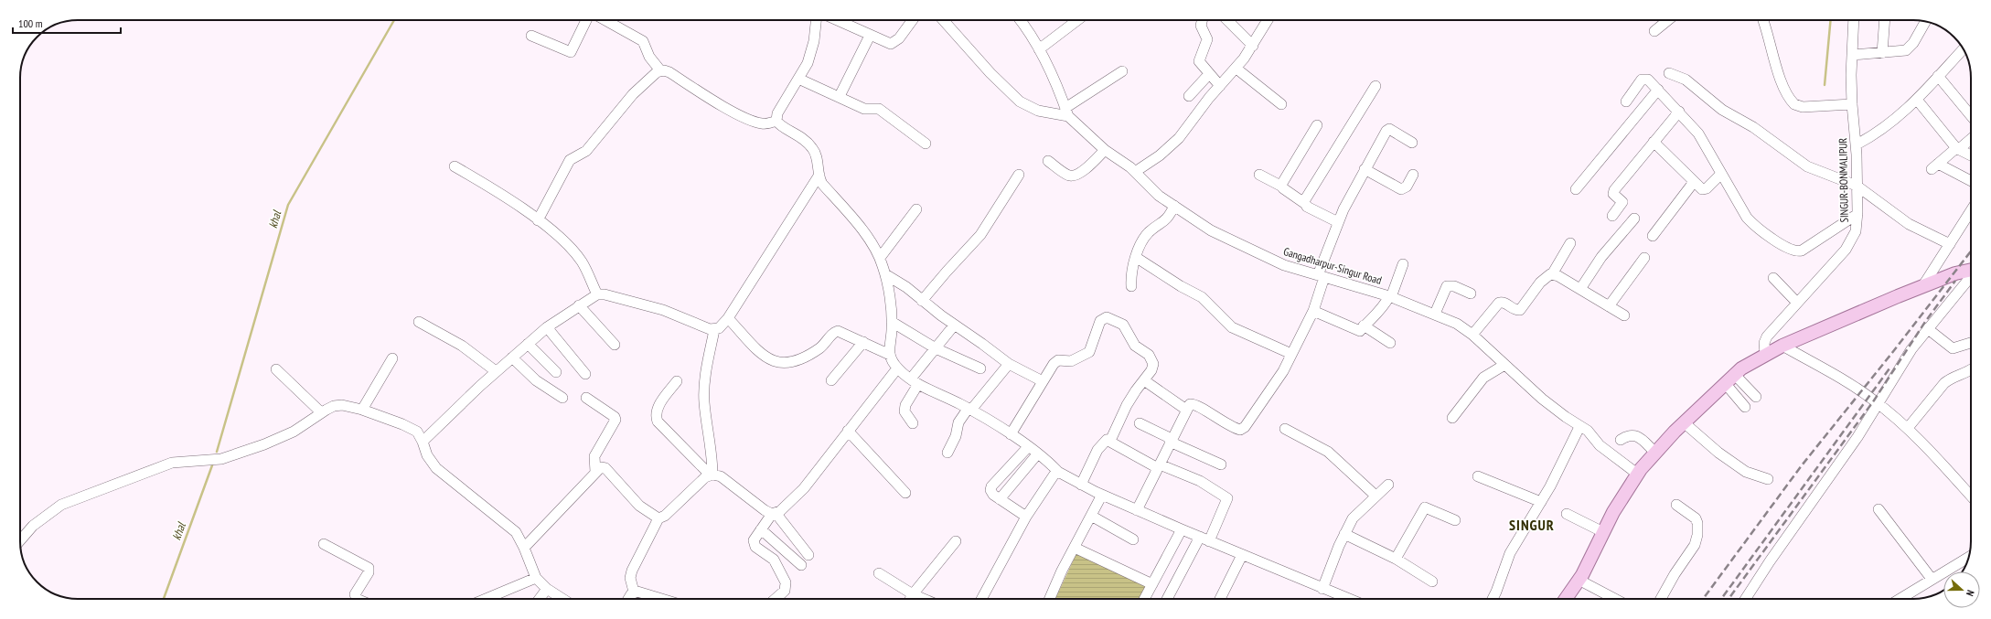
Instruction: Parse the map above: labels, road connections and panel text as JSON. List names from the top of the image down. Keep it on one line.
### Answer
{"streets":{"street":["SINGUR-BONMALIPUR","Gangadharpur-Singur Road"]},"districts":["SINGUR"],"water":["khal"],"scale_bar":"100 m","north":"right"}
